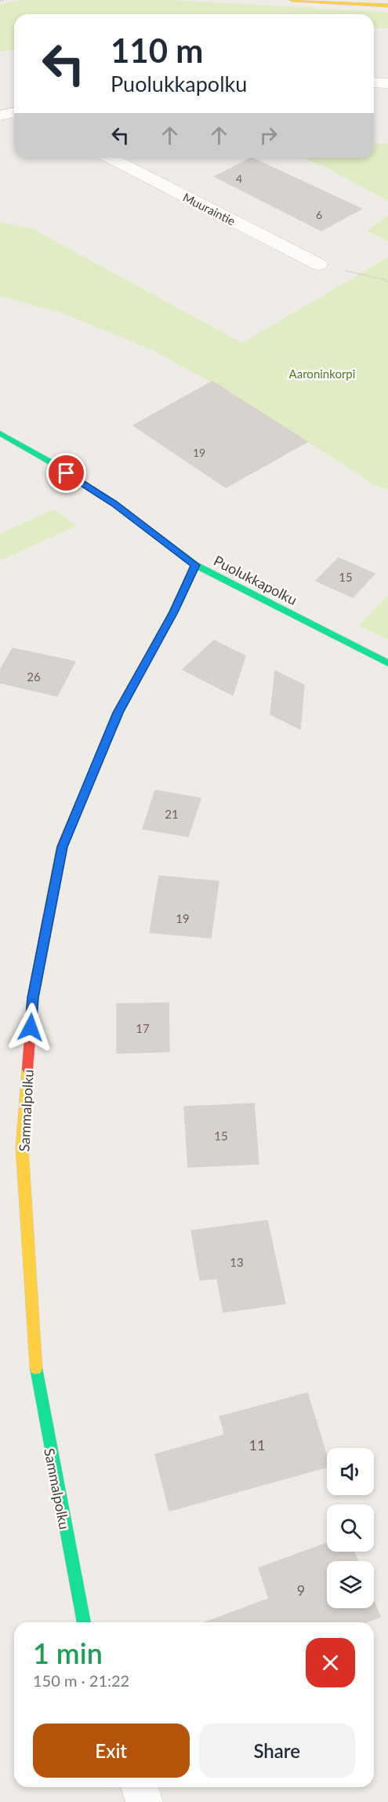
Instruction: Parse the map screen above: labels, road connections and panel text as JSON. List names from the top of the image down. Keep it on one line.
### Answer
{"streets":{"street":["Muuraintie","Puolukkapolku","Sammalpolku"]},"crossings":[["Puolukkapolku","Sammalpolku"]],"parks":["Aaroninkorpi"],"house_numbers":["4","6","19","15","26","21","19","17","15","13","11","9"],"page":{"turn":["110 m","Puolukkapolku"],"heading":["1 min","150 m · 21:22"],"buttons":["Exit","Share"]}}
